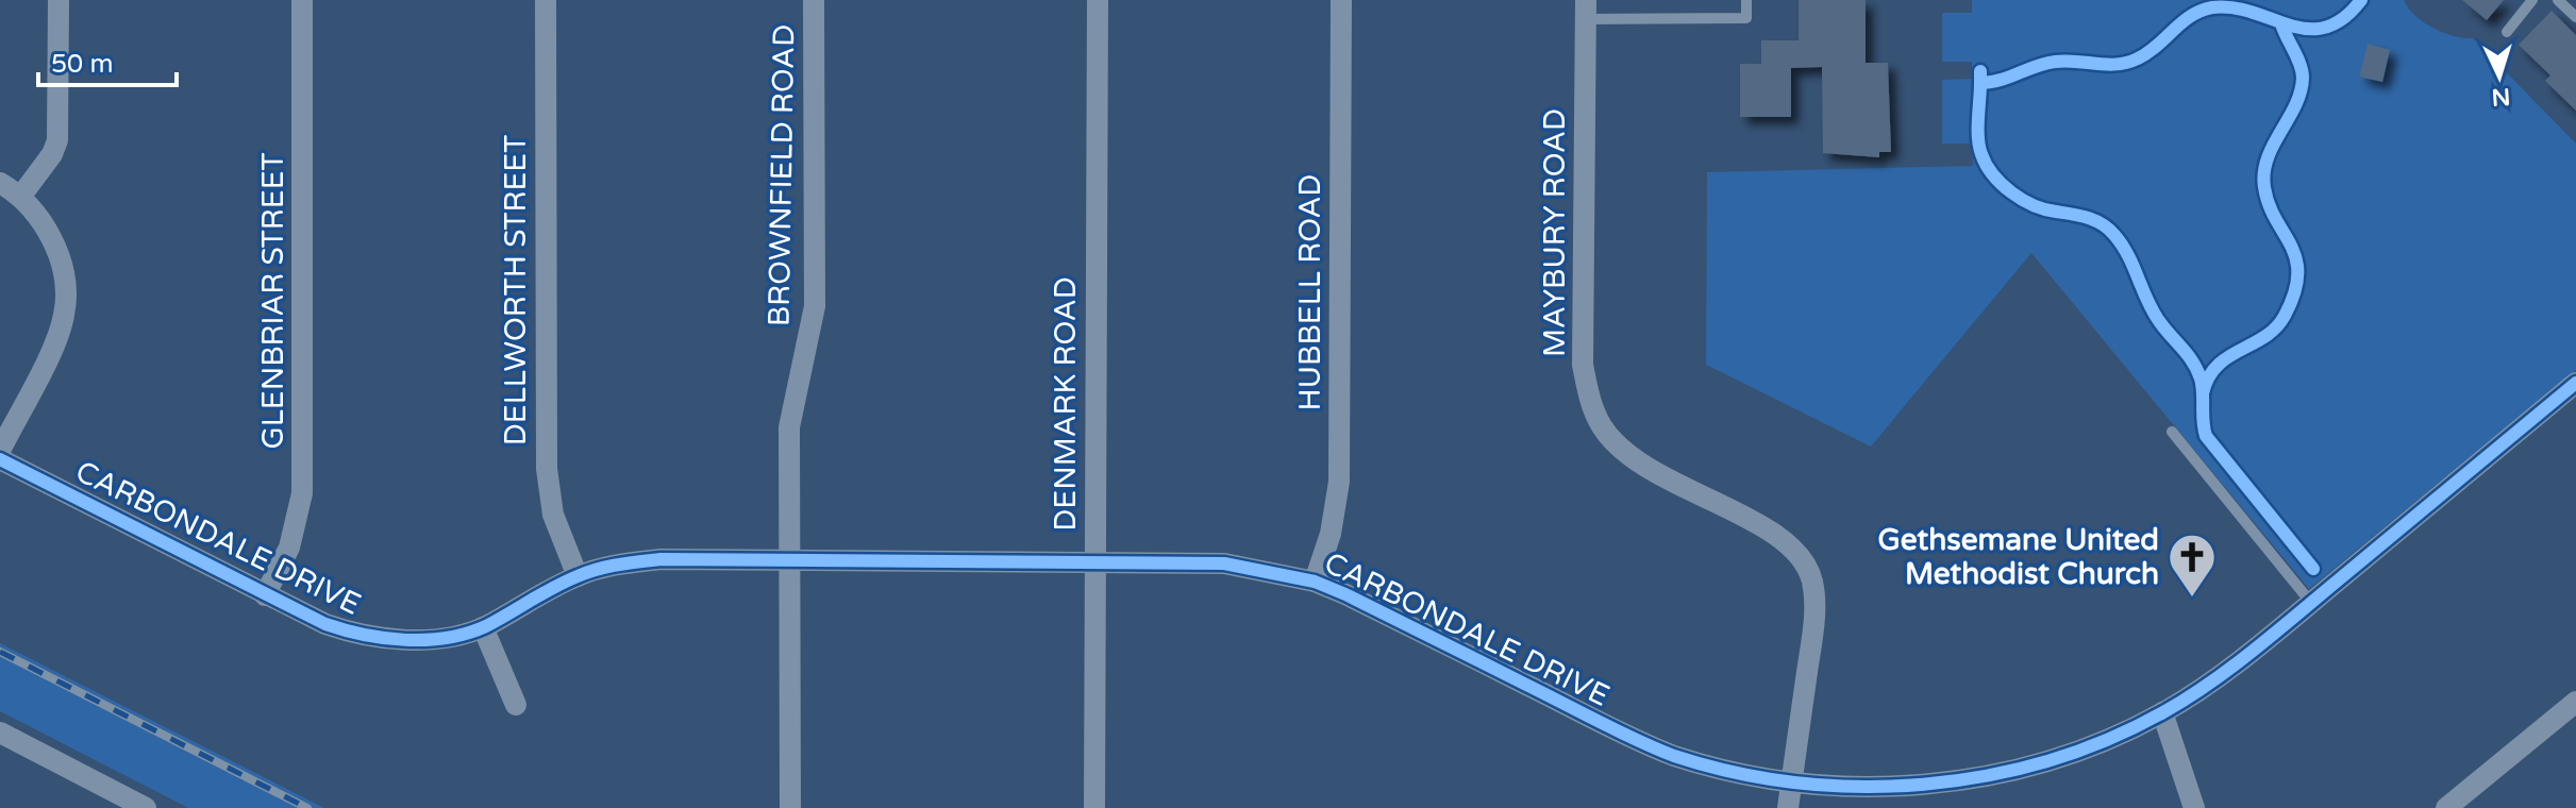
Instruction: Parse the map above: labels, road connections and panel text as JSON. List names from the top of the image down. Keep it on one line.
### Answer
{"streets":{"street":["BROWNFIELD ROAD","MAYBURY ROAD","DELLWORTH STREET","HUBBELL ROAD","GLENBRIAR STREET","DENMARK ROAD","CARBONDALE DRIVE"]},"crossings":[["BROWNFIELD ROAD","CARBONDALE DRIVE"],["MAYBURY ROAD","CARBONDALE DRIVE"],["DELLWORTH STREET","CARBONDALE DRIVE"],["HUBBELL ROAD","CARBONDALE DRIVE"],["GLENBRIAR STREET","CARBONDALE DRIVE"],["DENMARK ROAD","CARBONDALE DRIVE"]],"places":{"church":["Gethsemane United Methodist Church"]},"scale_bar":"50 m","north":"bottom"}
